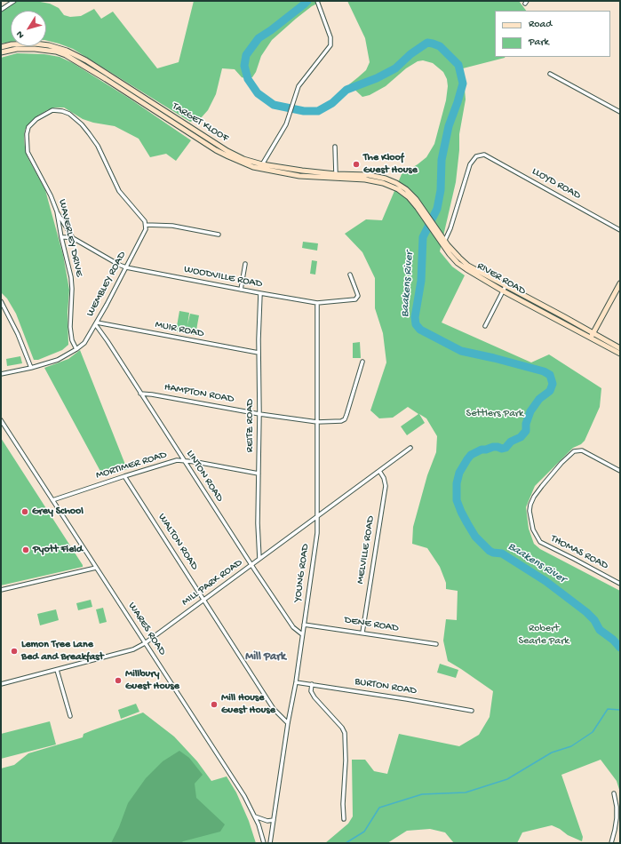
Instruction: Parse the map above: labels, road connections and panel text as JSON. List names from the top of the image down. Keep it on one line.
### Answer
{"streets":{"main road":["TARGET KLOOF","RIVER ROAD"],"street":["LLOYD ROAD","WAVERLEY DRIVE","WOODVILLE ROAD","WEMBLEY ROAD","MUIR ROAD","HAMPTON ROAD","REITZ ROAD","MORTIMER ROAD","LINTON ROAD","WALTON ROAD","MELVILLE ROAD","THOMAS ROAD","YOUNG ROAD","MILL PARK ROAD","DENE ROAD","WARES ROAD","BURTON ROAD"]},"crossings":[["TARGET KLOOF","RIVER ROAD"],["LLOYD ROAD","RIVER ROAD"],["WAVERLEY DRIVE","WEMBLEY ROAD"],["WOODVILLE ROAD","WEMBLEY ROAD"],["WOODVILLE ROAD","REITZ ROAD"],["WOODVILLE ROAD","YOUNG ROAD"],["WEMBLEY ROAD","MUIR ROAD"],["WEMBLEY ROAD","LINTON ROAD"],["MUIR ROAD","REITZ ROAD"],["MUIR ROAD","LINTON ROAD"],["HAMPTON ROAD","REITZ ROAD"],["HAMPTON ROAD","LINTON ROAD"],["HAMPTON ROAD","YOUNG ROAD"],["REITZ ROAD","MORTIMER ROAD"],["REITZ ROAD","MILL PARK ROAD"],["MORTIMER ROAD","LINTON ROAD"],["MORTIMER ROAD","WALTON ROAD"],["MORTIMER ROAD","WARES ROAD"],["LINTON ROAD","YOUNG ROAD"],["LINTON ROAD","MILL PARK ROAD"],["WALTON ROAD","YOUNG ROAD"],["WALTON ROAD","MILL PARK ROAD"],["MELVILLE ROAD","MILL PARK ROAD"],["MELVILLE ROAD","DENE ROAD"],["YOUNG ROAD","MILL PARK ROAD"],["YOUNG ROAD","DENE ROAD"],["YOUNG ROAD","BURTON ROAD"],["MILL PARK ROAD","WARES ROAD"]],"districts":["Mill Park"],"water":["Baakens River"],"parks":["Settlers Park","Robert Searle Park"],"places":["The Kloof Guest House","Grey School","Pyott Field","Lemon Tree Lane Bed and Breakfast","Millbury Guest House","Mill House Guest House"],"legend":["Road","Park"],"north":"bottom left"}
